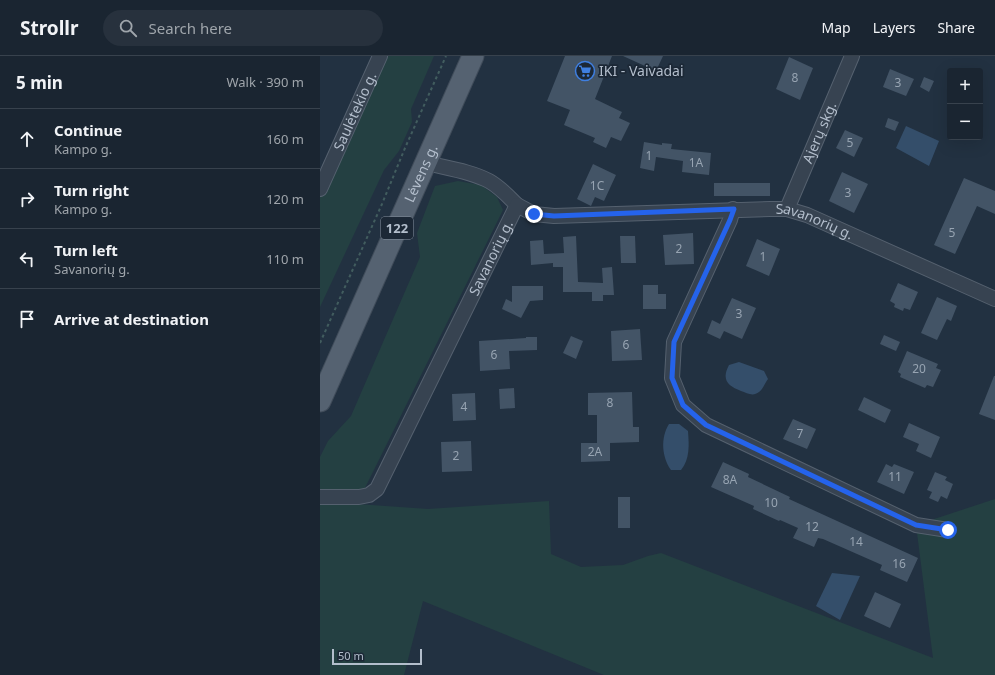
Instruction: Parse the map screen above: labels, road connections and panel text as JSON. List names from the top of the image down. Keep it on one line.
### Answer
{"streets":{"main road":["Lėvens g.","122"],"street":["Saulėtekio g.","Ajerų skg.","Savanorių g."]},"crossings":[["Ajerų skg.","Savanorių g."]],"places":{"supermarket":["IKI - Vaivadai"]},"house_numbers":["8","3","5","1","1A","1C","3","5","2","1","3","6","6","20","8","4","7","2A","2","11","8A","10","12","14","16"],"scale_bar":"50 m","page":{"header":"Strollr","search":"Search here","nav":["Map","Layers","Share"],"heading":["5 min","Walk · 390 m"],"map_buttons":["+","−"],"list":[["Continue","Kampo g.","160 m"],["Turn right","Kampo g.","120 m"],["Turn left","Savanorių g.","110 m"],"Arrive at destination"],"scale":"50 m"}}
